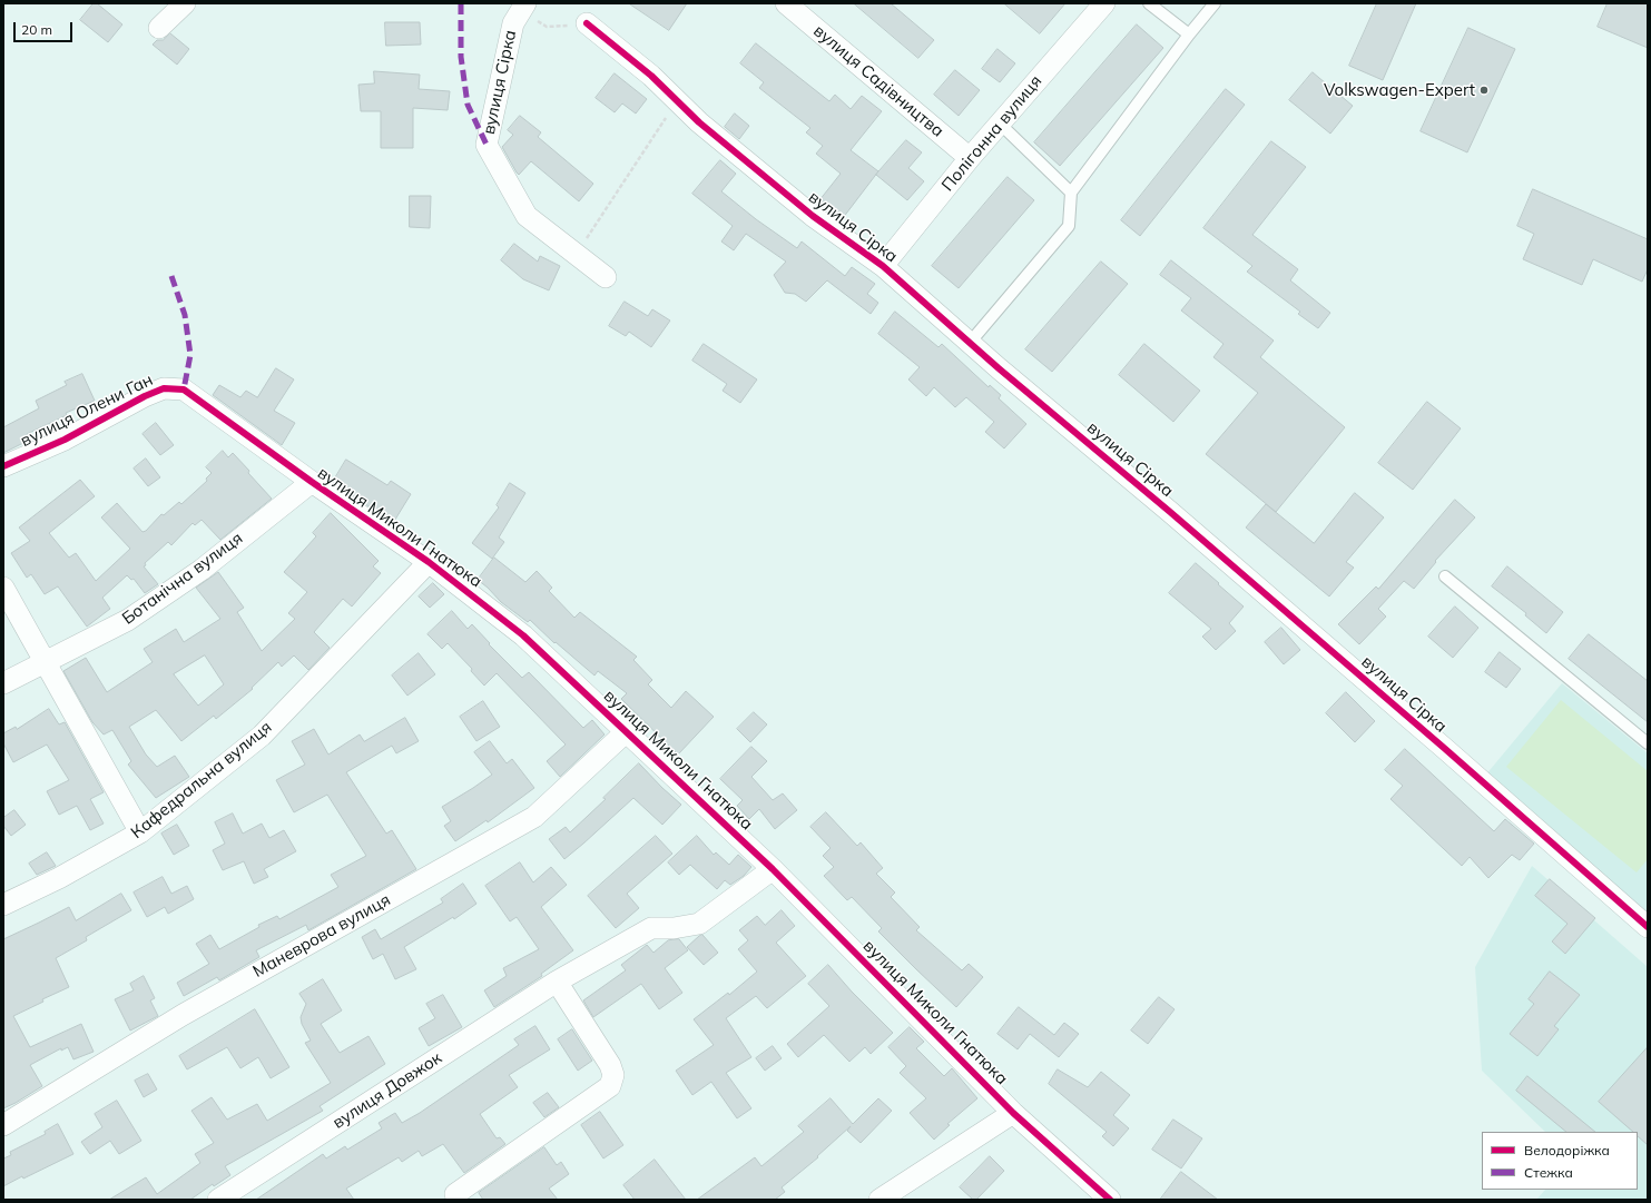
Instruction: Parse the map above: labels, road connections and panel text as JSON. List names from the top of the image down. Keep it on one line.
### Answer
{"streets":{"street":["вулиця Садівництва","вулиця Сірка","Полігонна вулиця","вулиця Олени Ган","вулиця Миколи Гнатюка","Ботанічна вулиця","Кафедральна вулиця","Маневрова вулиця","вулиця Довжок"]},"crossings":[["вулиця Садівництва","Полігонна вулиця"],["вулиця Сірка","Полігонна вулиця"],["вулиця Олени Ган","вулиця Миколи Гнатюка"],["вулиця Миколи Гнатюка","Ботанічна вулиця"],["вулиця Миколи Гнатюка","Кафедральна вулиця"],["вулиця Миколи Гнатюка","Маневрова вулиця"],["вулиця Миколи Гнатюка","вулиця Довжок"]],"places":["Volkswagen-Expert"],"legend":["Велодоріжка","Стежка"],"scale_bar":"20 m"}
